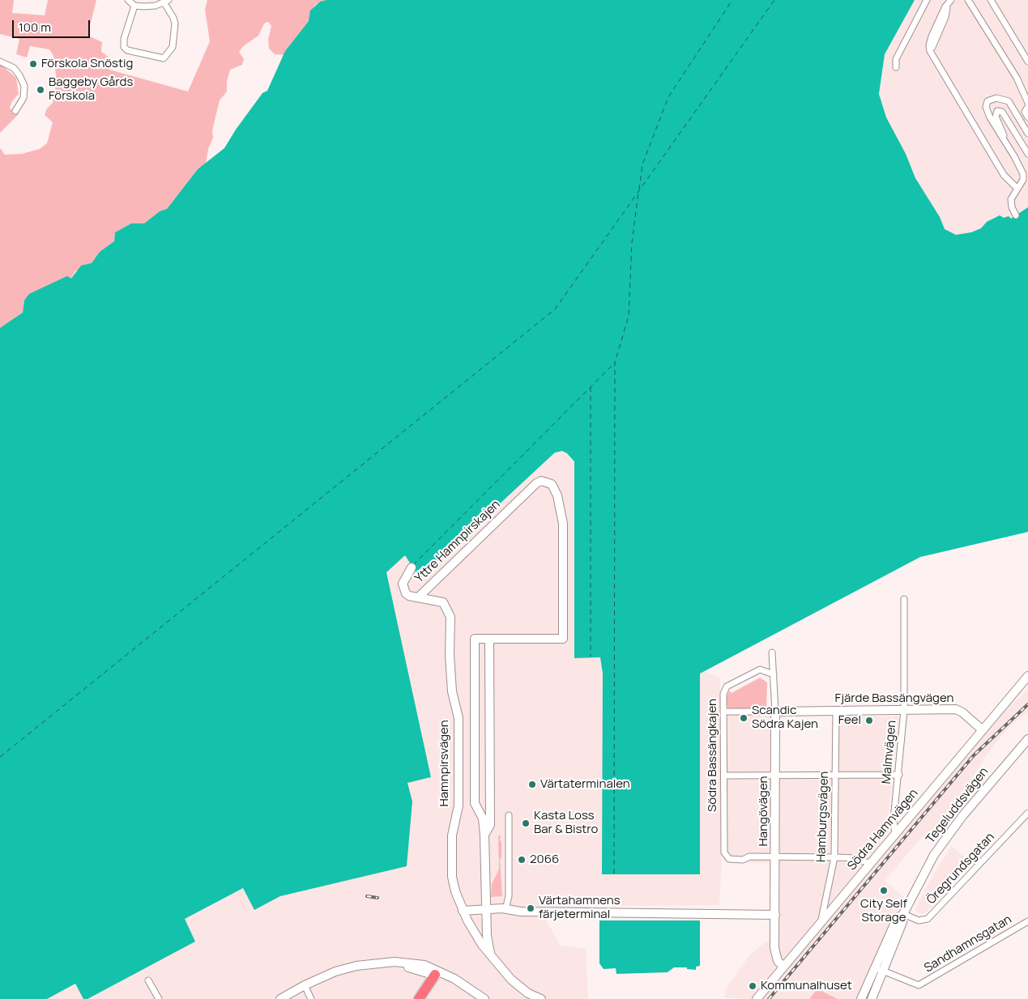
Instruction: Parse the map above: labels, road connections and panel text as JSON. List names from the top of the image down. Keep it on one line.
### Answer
{"streets":{"main road":["Yttre Hamnpirskajen","Fjärde Bassängvägen","Hamnpirsvägen","Tegeluddsvägen","Hangövägen","Södra Hamnvägen"],"street":["Malmvägen","Södra Bassängkajen","Hamburgsvägen","Öregrundsgatan","Sandhamnsgatan"]},"crossings":[["Yttre Hamnpirskajen","Hamnpirsvägen"],["Fjärde Bassängvägen","Malmvägen"],["Fjärde Bassängvägen","Hangövägen"],["Fjärde Bassängvägen","Hamburgsvägen"],["Fjärde Bassängvägen","Södra Hamnvägen"],["Malmvägen","Södra Hamnvägen"],["Södra Bassängkajen","Hangövägen"],["Tegeluddsvägen","Öregrundsgatan"],["Tegeluddsvägen","Sandhamnsgatan"],["Hangövägen","Södra Hamnvägen"],["Hamburgsvägen","Södra Hamnvägen"]],"places":["Förskola Snöstig","Baggeby Gårds Förskola","Scandic Södra Kajen","Feel","Värtaterminalen","Kasta Loss Bar & Bistro","2066","City Self Storage","Värtahamnens färjeterminal","Kommunalhuset"],"scale_bar":"100 m"}
